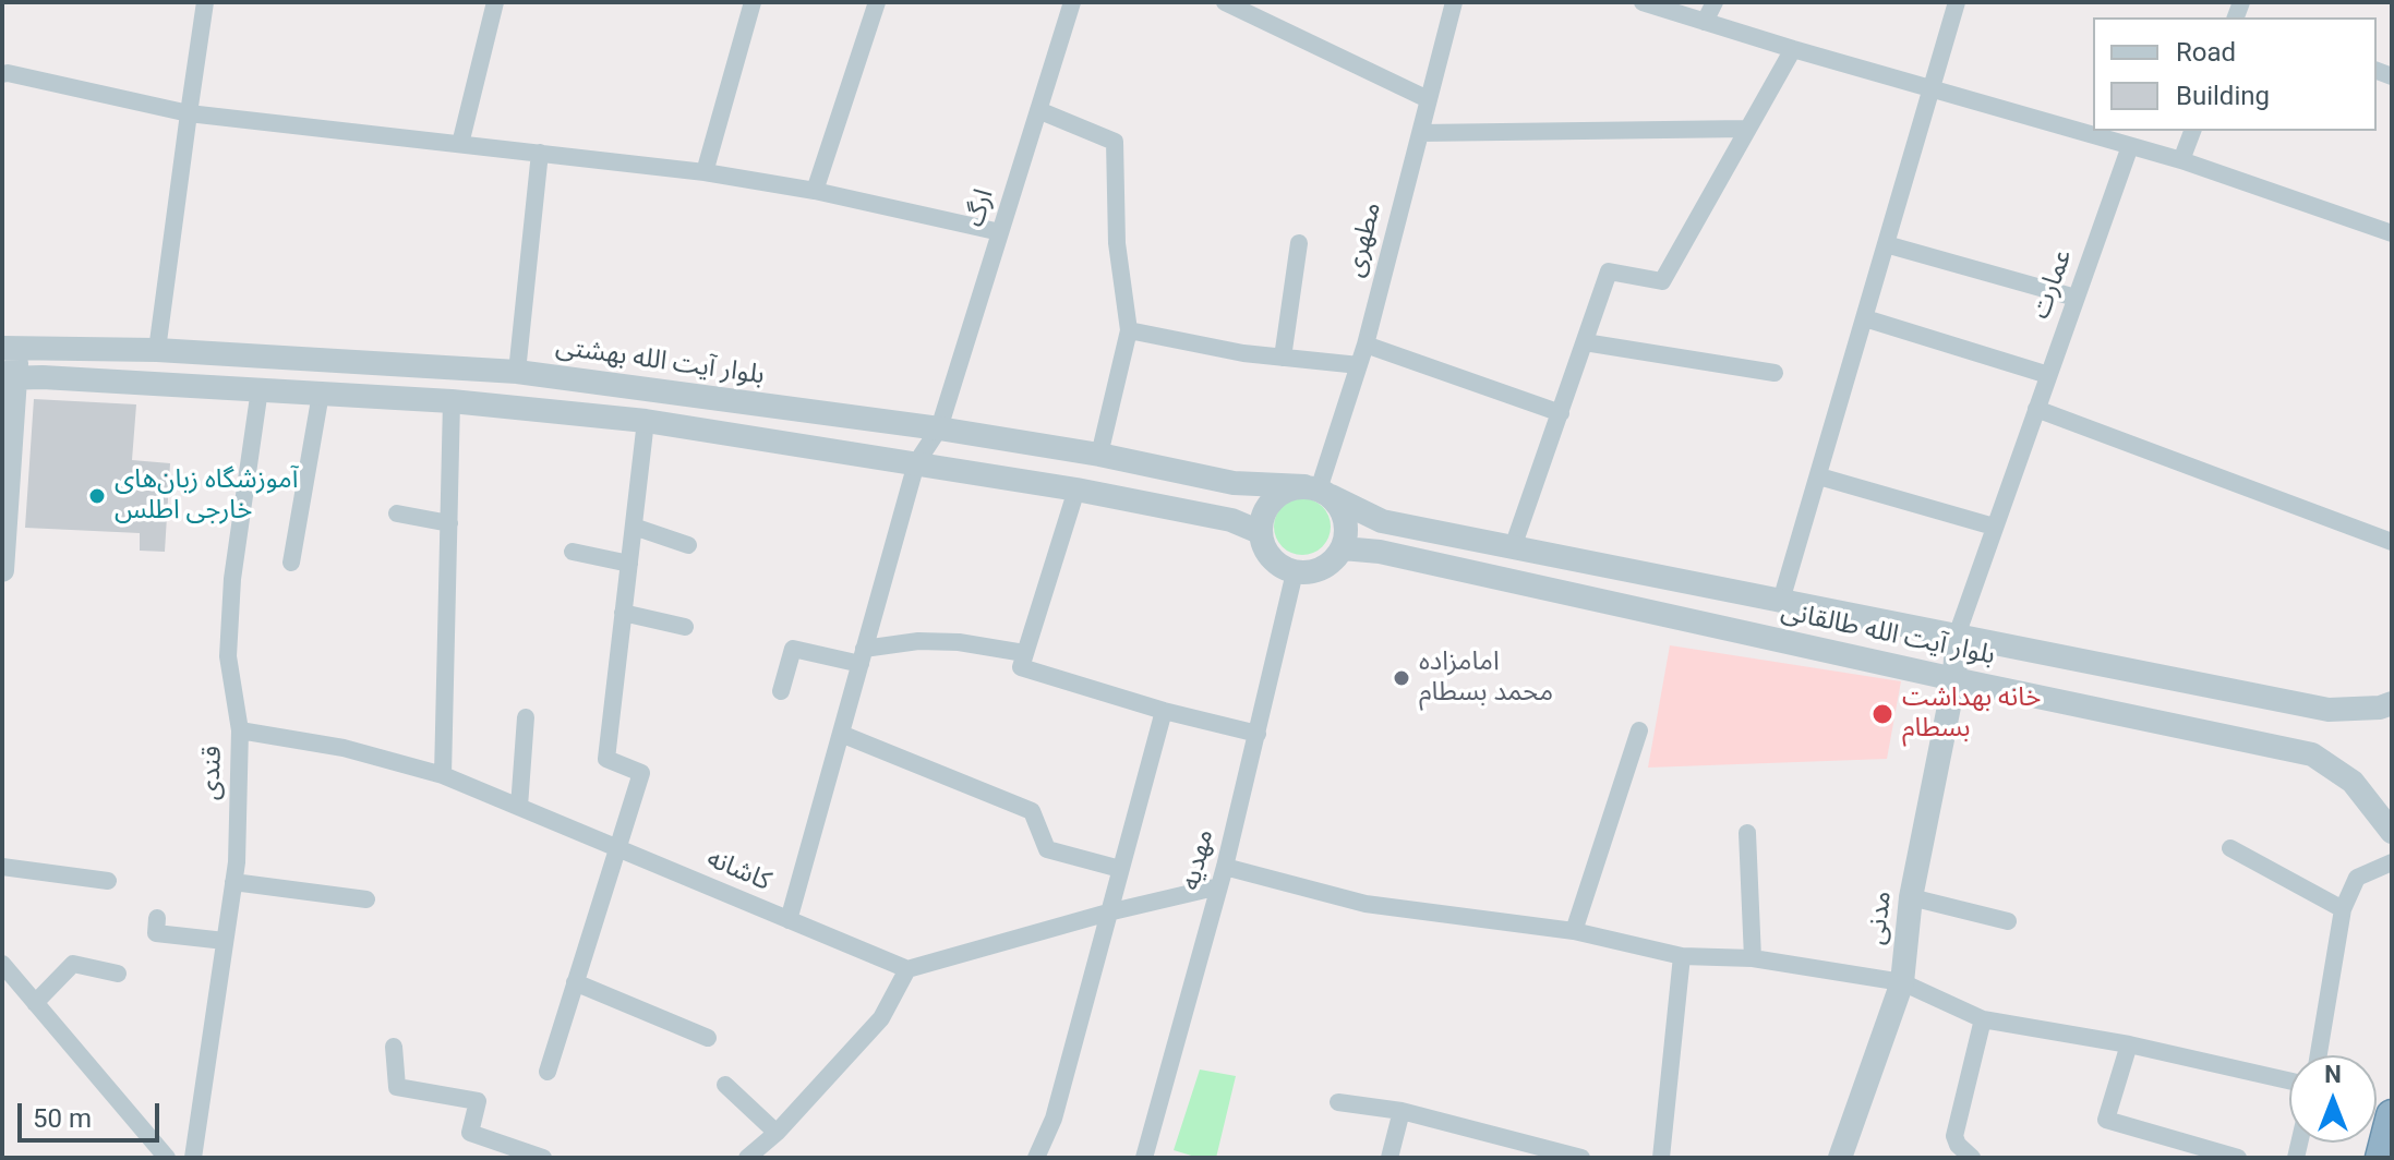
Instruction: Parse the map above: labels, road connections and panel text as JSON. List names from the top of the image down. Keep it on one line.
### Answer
{"streets":{"street":["ارگ","مطهری","عمارت","بلوار آیت الله بهشتی","بلوار آیت الله طالقانی","قندی","مهدیه","کاشانه","مدنی"]},"crossings":[["ارگ","بلوار آیت الله بهشتی"],["ارگ","کاشانه"],["مطهری","بلوار آیت الله بهشتی"],["مطهری","بلوار آیت الله طالقانی"],["مطهری","مهدیه"],["عمارت","بلوار آیت الله طالقانی"],["عمارت","مدنی"],["بلوار آیت الله بهشتی","بلوار آیت الله طالقانی"],["بلوار آیت الله بهشتی","مهدیه"],["بلوار آیت الله طالقانی","مهدیه"],["بلوار آیت الله طالقانی","مدنی"],["قندی","کاشانه"]],"places":["آموزشگاه زبان‌های خارجی اطلس","امامزاده محمد بسطام","خانه بهداشت بسطام"],"legend":["Road","Building"],"scale_bar":"50 m","north":"top"}
